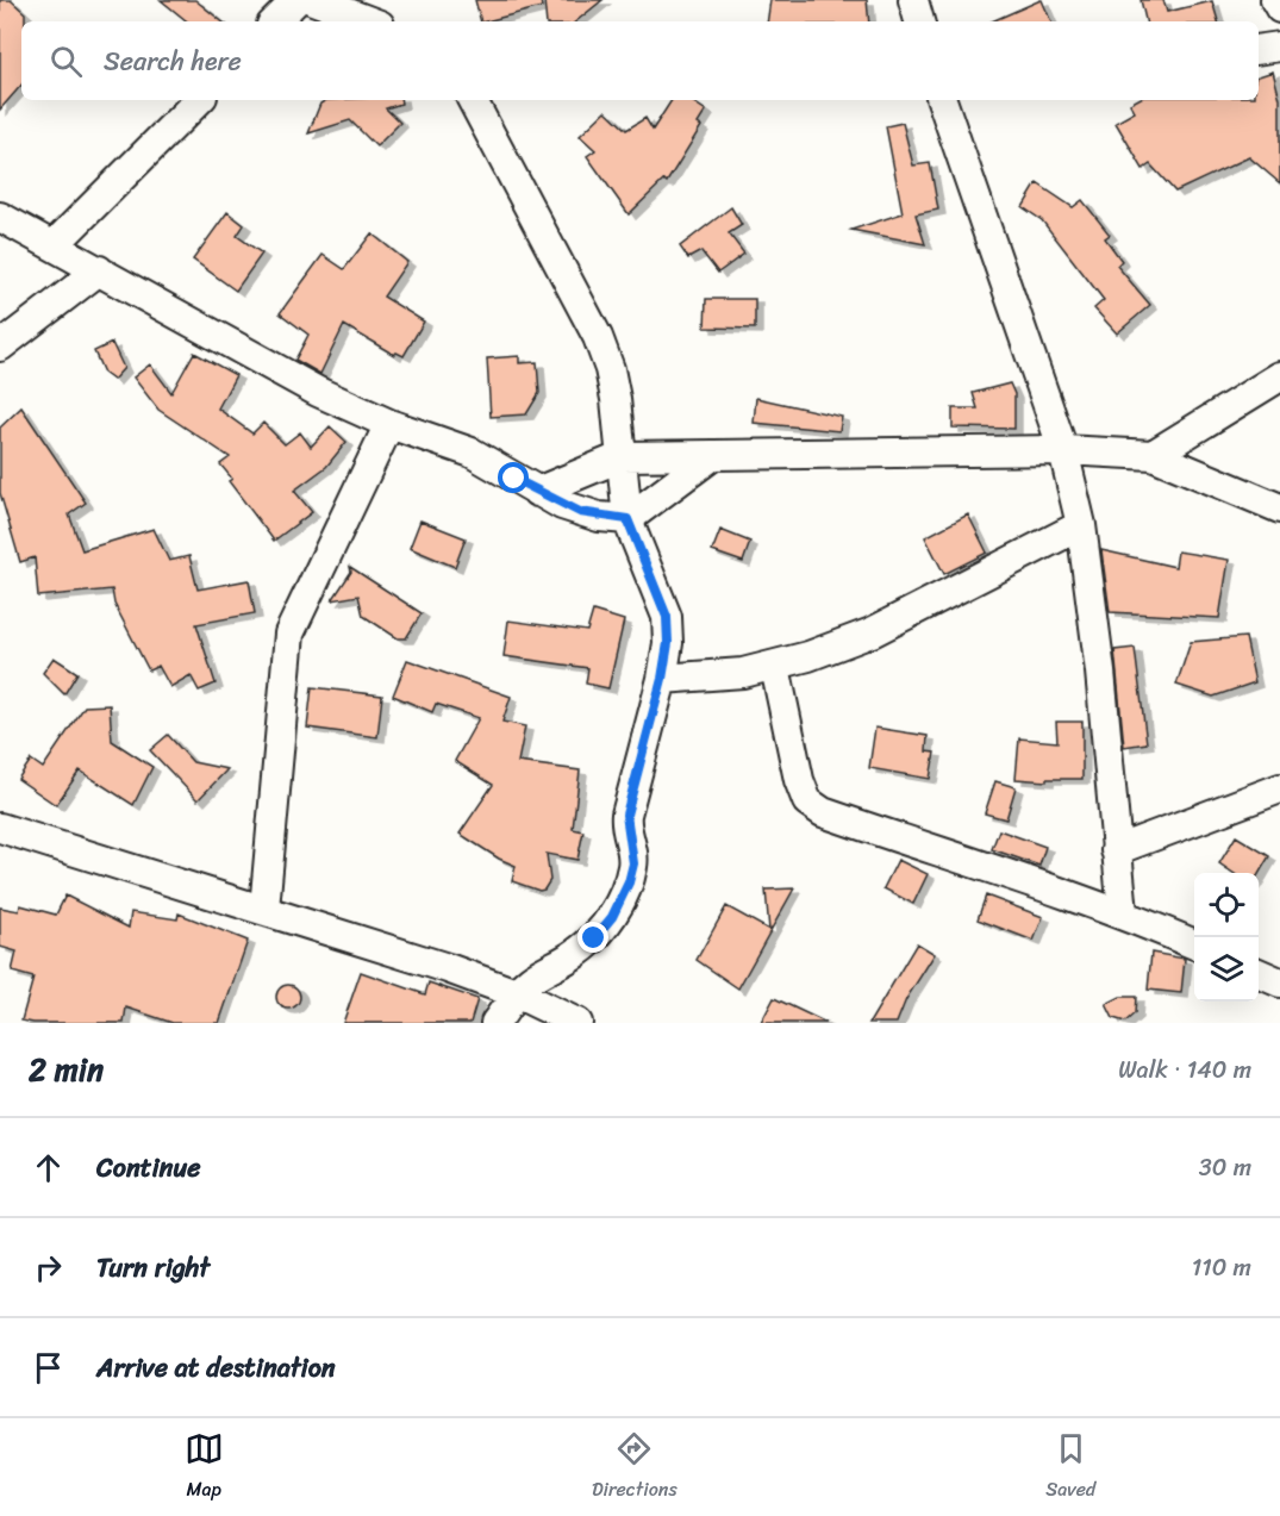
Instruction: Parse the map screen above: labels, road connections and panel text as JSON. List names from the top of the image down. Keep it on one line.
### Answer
{"page":{"search":"Search here","heading":["2 min","Walk · 140 m"],"list":[["Continue","30 m"],["Turn right","110 m"],"Arrive at destination"],"nav":["Map","Directions","Saved"]}}
